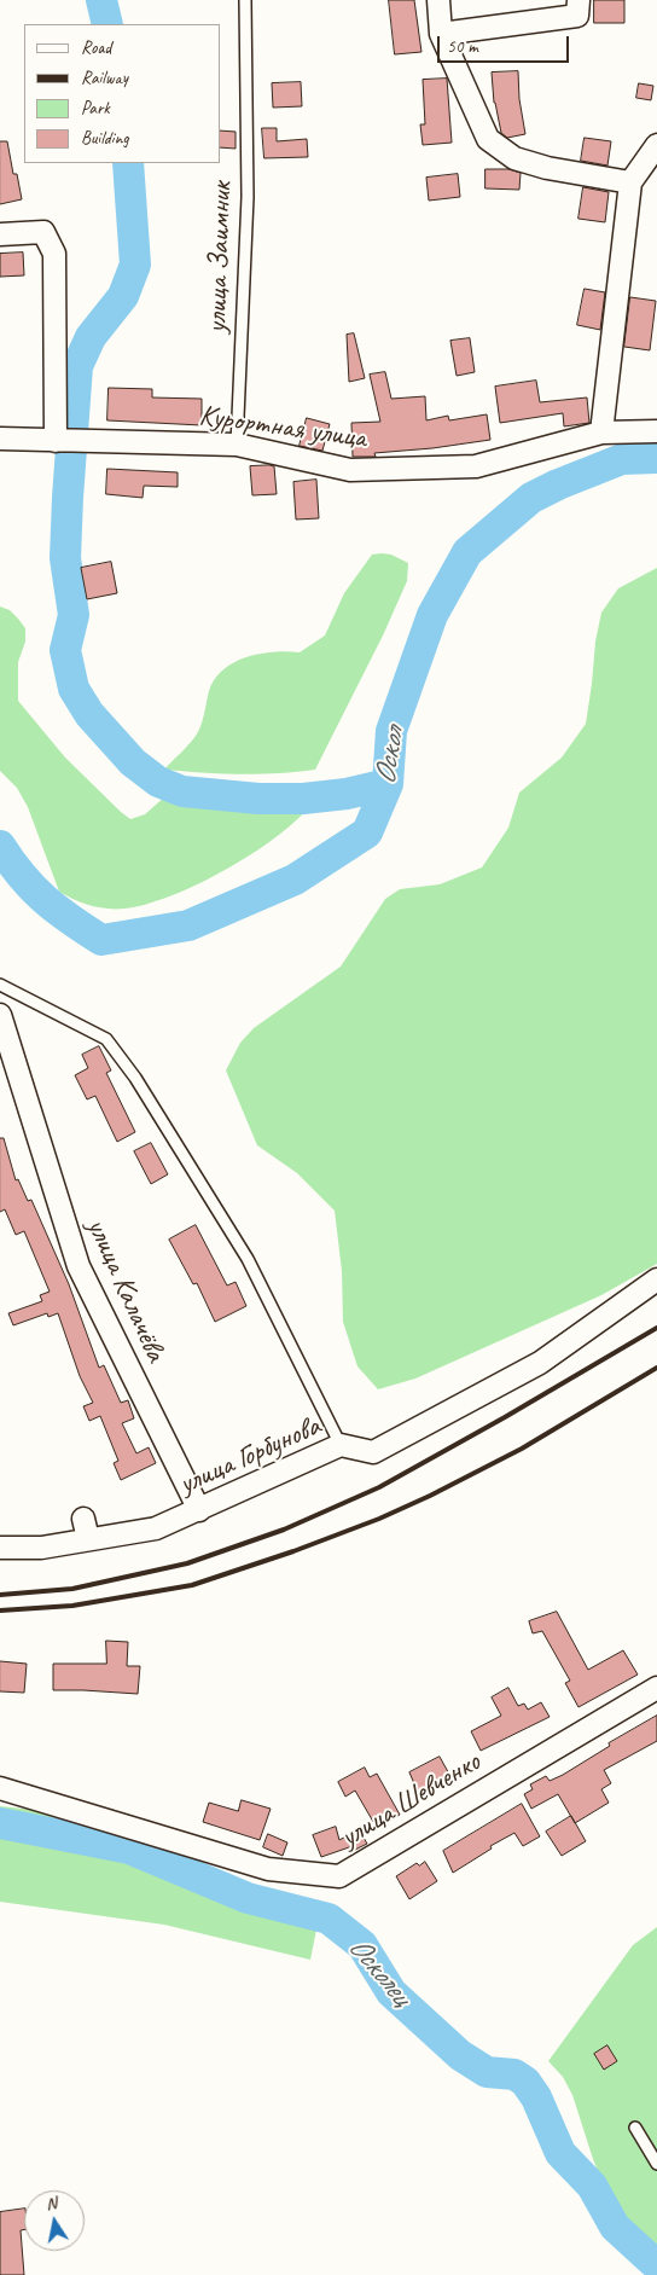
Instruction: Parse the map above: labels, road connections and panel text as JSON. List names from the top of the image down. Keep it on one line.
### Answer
{"streets":{"street":["Курортная улица","улица Калачёва","улица Горбунова","улица Шевченко"],"lane":["улица Заимник"]},"crossings":[["улица Заимник","Курортная улица"],["улица Калачёва","улица Горбунова"]],"water":["Оскол","Осколец"],"legend":["Road","Railway","Park","Building"],"scale_bar":"50 m","north":"top"}
